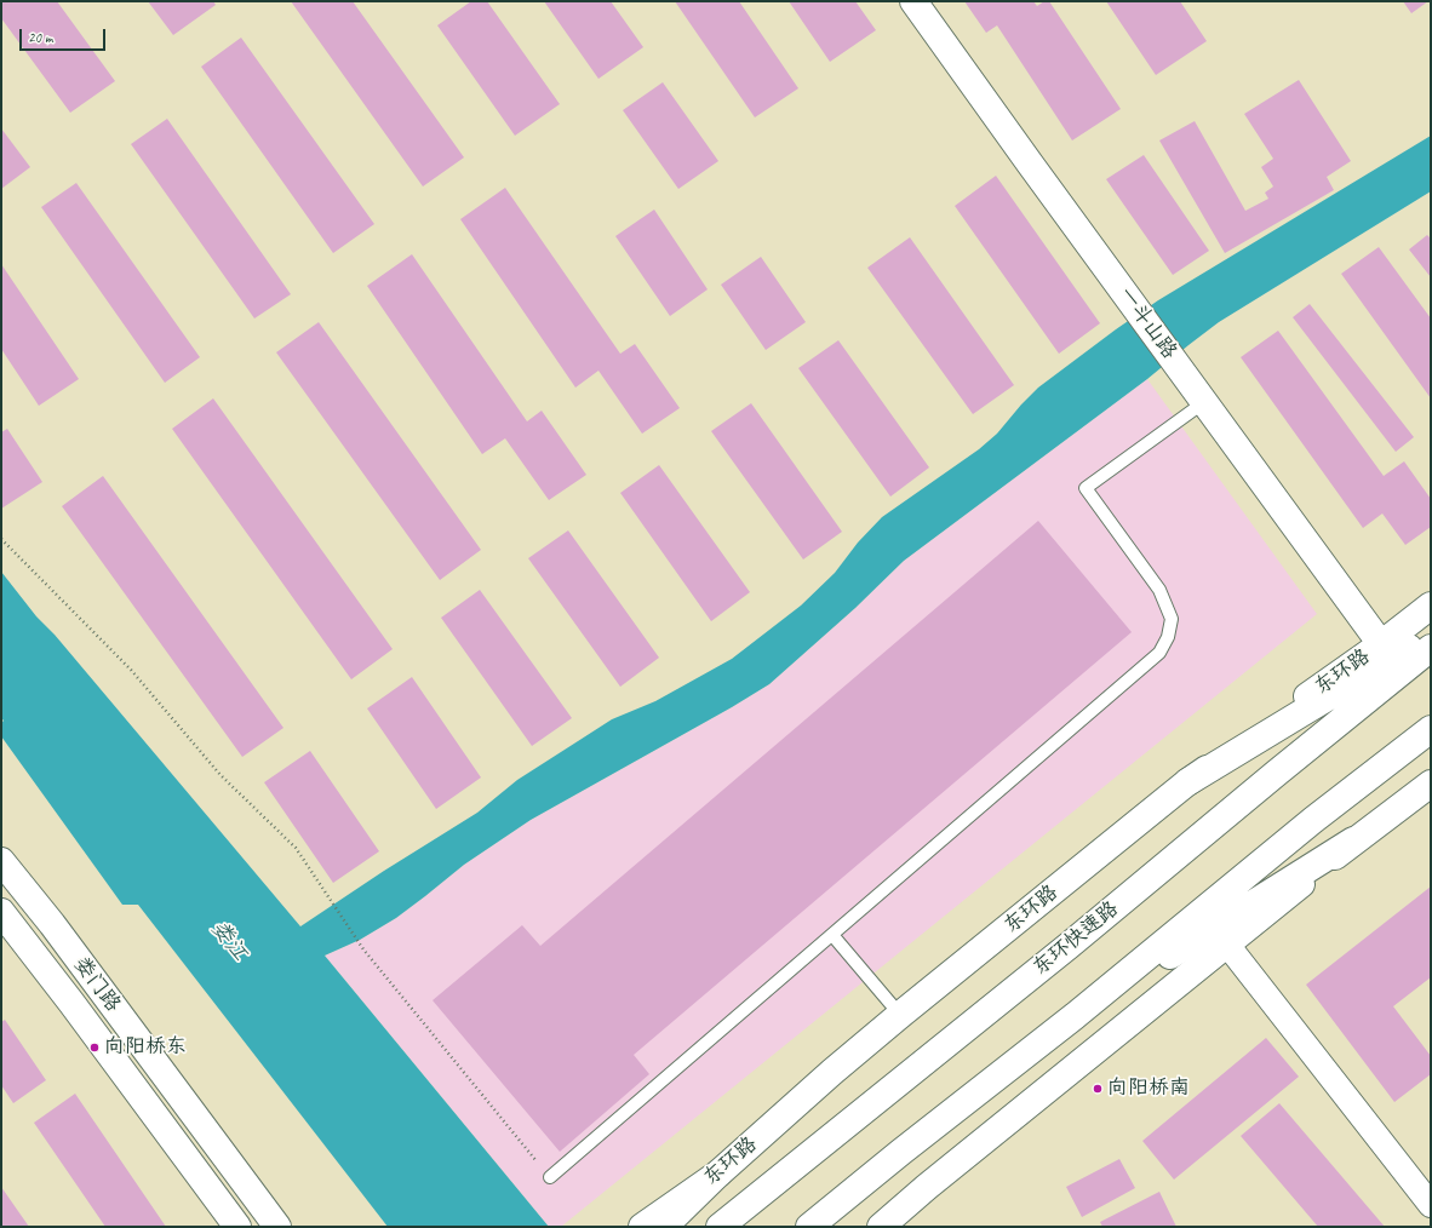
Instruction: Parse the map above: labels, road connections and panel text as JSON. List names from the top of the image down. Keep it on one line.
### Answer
{"streets":{"main road":["一斗山路","东环路","东环快速路","娄门路"]},"crossings":[["一斗山路","东环路"]],"water":["娄江"],"places":["向阳桥东","向阳桥南"],"scale_bar":"20 m"}
